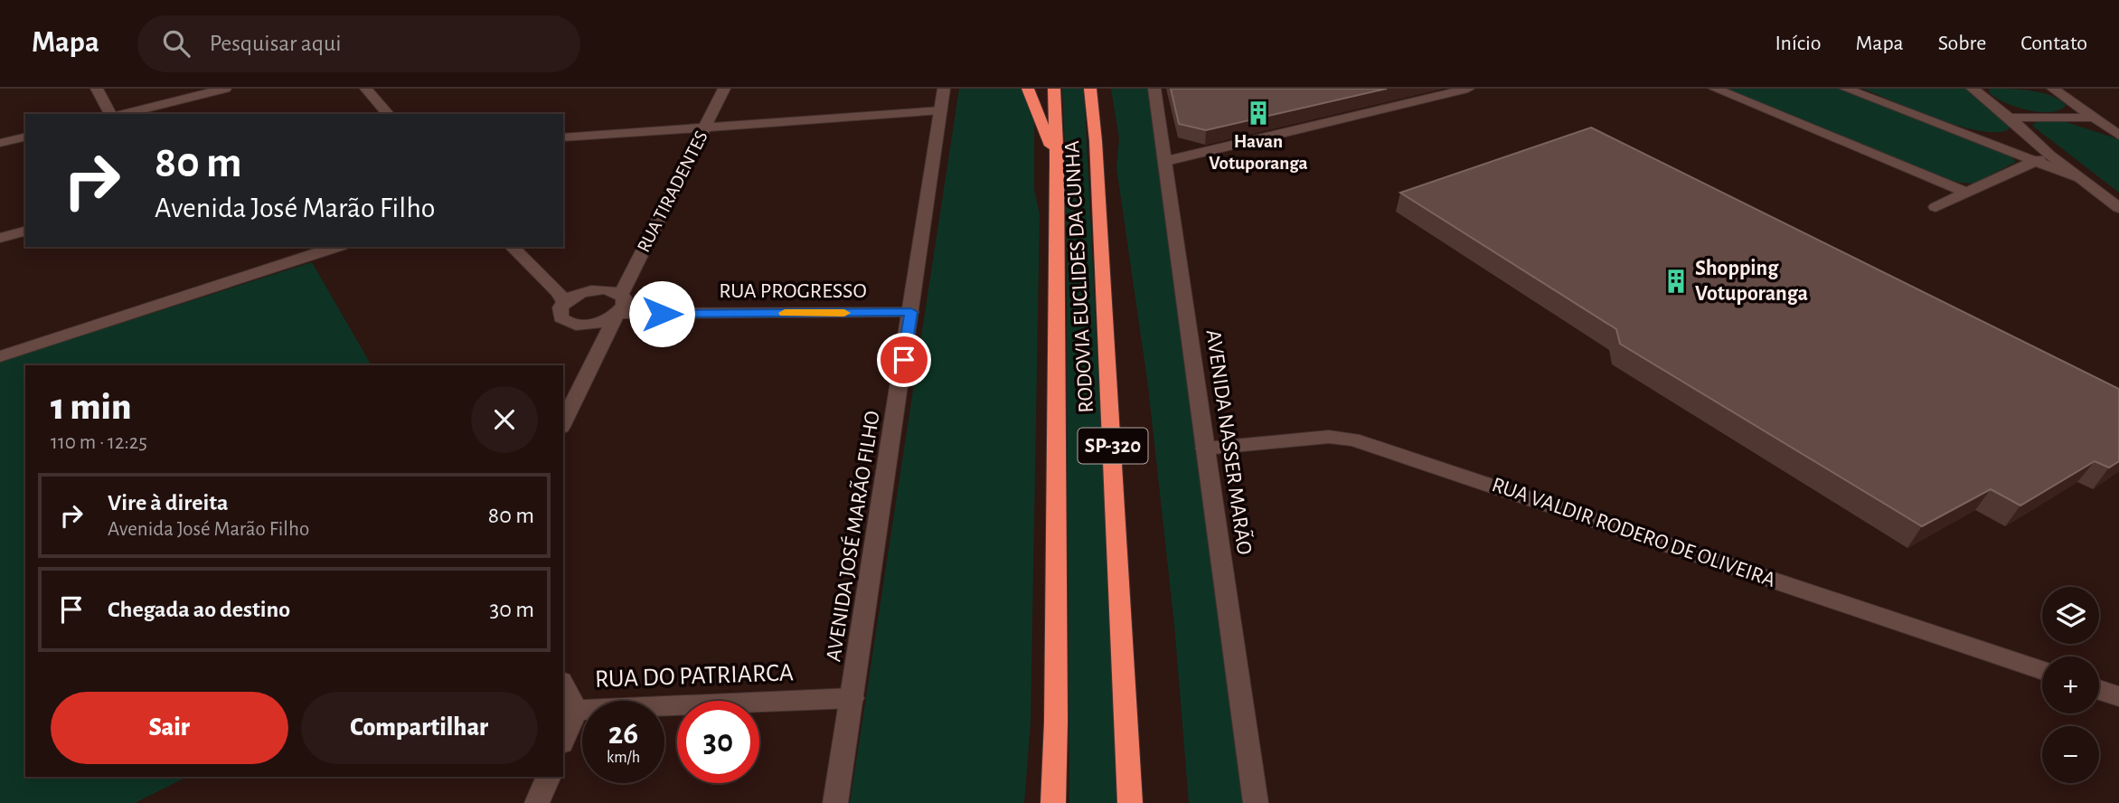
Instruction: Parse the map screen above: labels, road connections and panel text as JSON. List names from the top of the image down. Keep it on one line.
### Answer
{"streets":{"highway":["RODOVIA EUCLIDES DA CUNHA","SP-320"],"street":["RUA TIRADENTES","RUA PROGRESSO","AVENIDA NASSER MARÃO","RUA VALDIR RODERO DE OLIVEIRA","AVENIDA JOSÉ MARÃO FILHO","RUA DO PATRIARCA"]},"crossings":[["RUA TIRADENTES","RUA PROGRESSO"],["RUA PROGRESSO","AVENIDA JOSÉ MARÃO FILHO"],["AVENIDA NASSER MARÃO","RUA VALDIR RODERO DE OLIVEIRA"],["AVENIDA JOSÉ MARÃO FILHO","RUA DO PATRIARCA"]],"places":{"building":["Havan Votuporanga","Shopping Votuporanga"]},"page":{"header":"Mapa","search":"Pesquisar aqui","nav":["Início","Mapa","Sobre","Contato"],"turn":["80 m","Avenida José Marão Filho"],"heading":["1 min","110 m · 12:25"],"list":[{"name":"Vire à direita","note":"Avenida José Marão Filho","value":"80 m"},{"name":"Chegada ao destino","value":"30 m"}],"map_buttons":["+","−"],"buttons":["Sair","Compartilhar"],"speed":"26 km/h","limit":"30"}}
